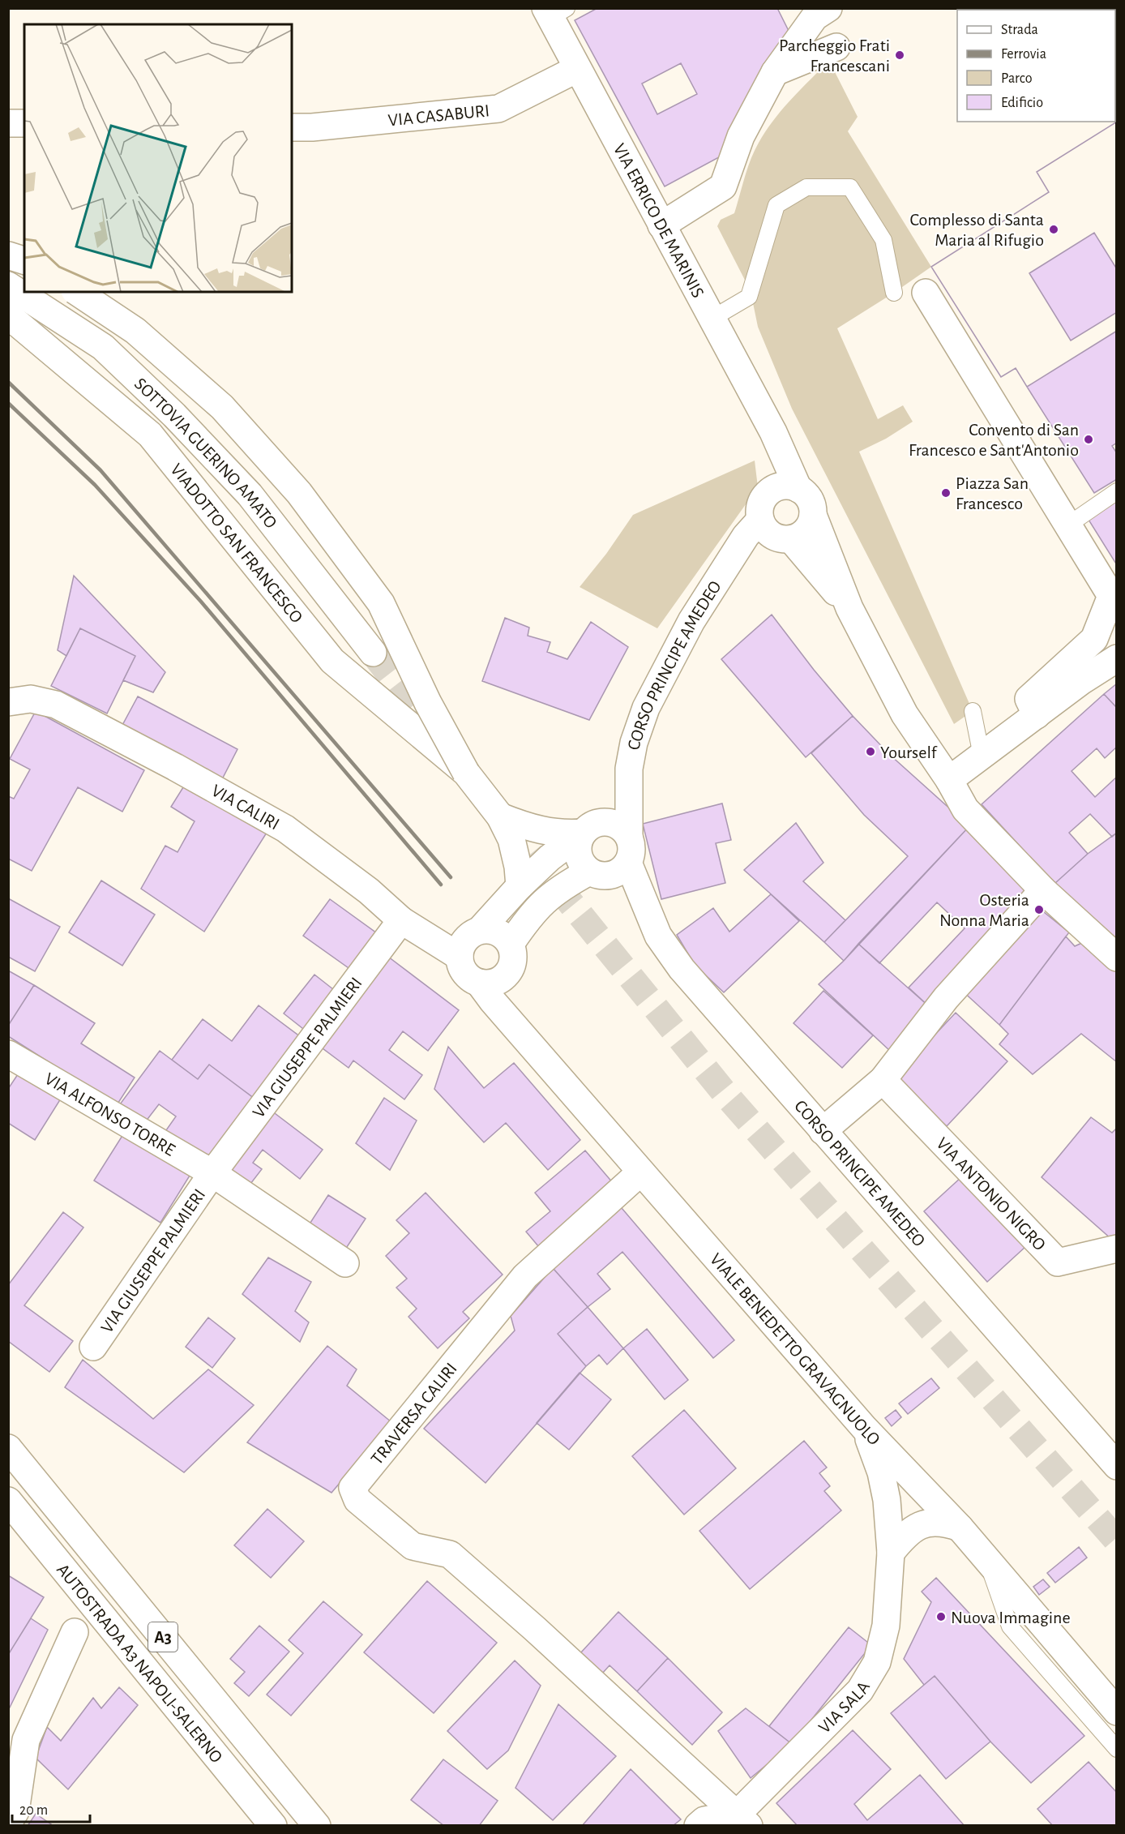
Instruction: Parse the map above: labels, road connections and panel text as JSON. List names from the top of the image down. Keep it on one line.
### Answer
{"streets":{"main road":["VIA CASABURI","VIA ERRICO DE MARINIS","SOTTOVIA GUERINO AMATO","VIADOTTO SAN FRANCESCO","CORSO PRINCIPE AMEDEO","VIA CALIRI","VIA GIUSEPPE PALMIERI","VIA ALFONSO TORRE","VIA ANTONIO NIGRO","VIALE BENEDETTO GRAVAGNUOLO","TRAVERSA CALIRI","A3","AUTOSTRADA A3 NAPOLI-SALERNO","VIA SALA"]},"crossings":[["VIA CASABURI","VIA ERRICO DE MARINIS"],["VIA ERRICO DE MARINIS","CORSO PRINCIPE AMEDEO"],["VIADOTTO SAN FRANCESCO","CORSO PRINCIPE AMEDEO"],["VIA CALIRI","VIA GIUSEPPE PALMIERI"],["VIA CALIRI","VIALE BENEDETTO GRAVAGNUOLO"],["VIA GIUSEPPE PALMIERI","VIA ALFONSO TORRE"],["VIALE BENEDETTO GRAVAGNUOLO","TRAVERSA CALIRI"],["VIALE BENEDETTO GRAVAGNUOLO","VIA SALA"],["TRAVERSA CALIRI","VIA SALA"]],"places":["Parcheggio Frati Francescani","Complesso di Santa Maria al Rifugio","Convento di San Francesco e Sant'Antonio","Piazza San Francesco","Yourself","Osteria Nonna Maria","Nuova Immagine"],"legend":["Strada","Ferrovia","Parco","Edificio"],"scale_bar":"20 m"}
